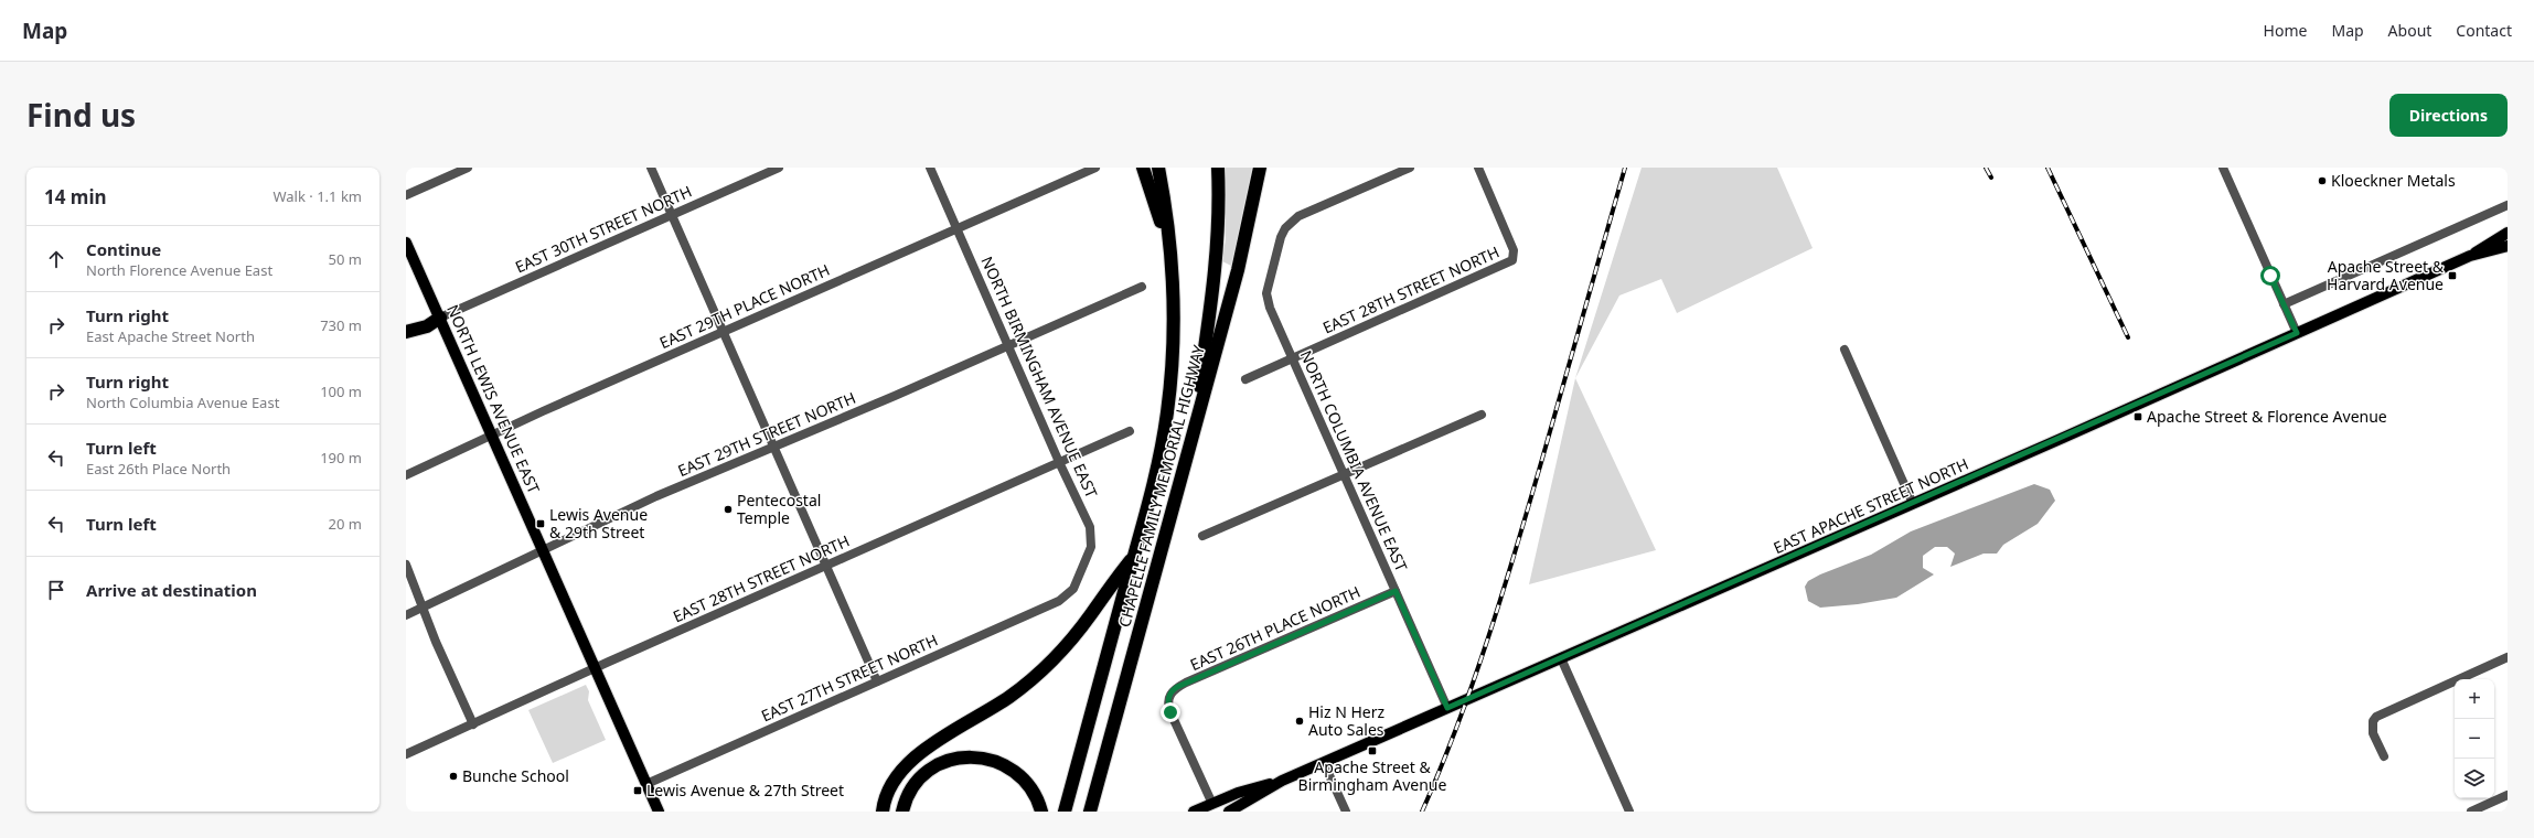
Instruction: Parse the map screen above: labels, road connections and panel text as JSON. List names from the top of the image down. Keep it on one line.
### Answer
{"streets":{"highway":["CHAPELLE FAMILY MEMORIAL HIGHWAY"],"main road":["NORTH LEWIS AVENUE EAST","EAST APACHE STREET NORTH"],"street":["EAST 30TH STREET NORTH","EAST 28TH STREET NORTH","EAST 29TH PLACE NORTH","NORTH BIRMINGHAM AVENUE EAST","EAST 29TH STREET NORTH","NORTH COLUMBIA AVENUE EAST","EAST 26TH PLACE NORTH","EAST 27TH STREET NORTH"]},"crossings":[["EAST 30TH STREET NORTH","NORTH LEWIS AVENUE EAST"],["EAST 28TH STREET NORTH","NORTH BIRMINGHAM AVENUE EAST"],["EAST 28TH STREET NORTH","NORTH LEWIS AVENUE EAST"],["EAST 28TH STREET NORTH","NORTH COLUMBIA AVENUE EAST"],["EAST 29TH PLACE NORTH","NORTH BIRMINGHAM AVENUE EAST"],["EAST 29TH PLACE NORTH","NORTH LEWIS AVENUE EAST"],["NORTH BIRMINGHAM AVENUE EAST","EAST 29TH STREET NORTH"],["NORTH BIRMINGHAM AVENUE EAST","EAST 27TH STREET NORTH"],["NORTH LEWIS AVENUE EAST","EAST 29TH STREET NORTH"],["NORTH LEWIS AVENUE EAST","EAST 27TH STREET NORTH"],["NORTH COLUMBIA AVENUE EAST","EAST APACHE STREET NORTH"],["NORTH COLUMBIA AVENUE EAST","EAST 26TH PLACE NORTH"],["EAST APACHE STREET NORTH","EAST 26TH PLACE NORTH"]],"places":{"other":["Kloeckner Metals","Pentecostal Temple","Hiz N Herz Auto Sales","Bunche School"],"transit":["Apache Street & Harvard Avenue","Apache Street & Florence Avenue","Lewis Avenue & 29th Street","Apache Street & Birmingham Avenue","Lewis Avenue & 27th Street"]},"page":{"header":"Map","nav":["Home","Map","About","Contact"],"title":"Find us","buttons":"Directions","heading":["14 min","Walk · 1.1 km"],"list":[["Continue","North Florence Avenue East","50 m"],["Turn right","East Apache Street North","730 m"],["Turn right","North Columbia Avenue East","100 m"],["Turn left","East 26th Place North","190 m"],["Turn left","20 m"],"Arrive at destination"],"map_buttons":["+","−"]}}
